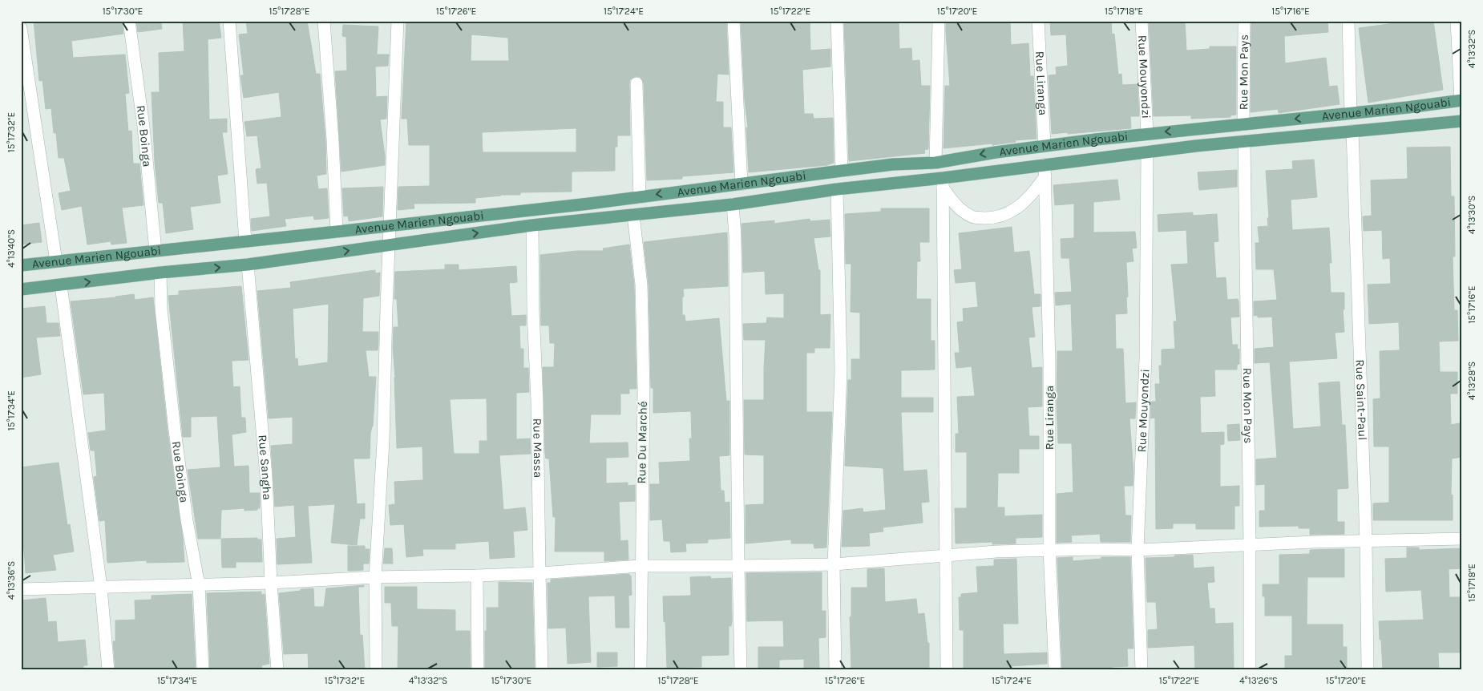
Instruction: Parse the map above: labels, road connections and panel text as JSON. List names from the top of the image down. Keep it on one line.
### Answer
{"streets":{"main road":["Avenue Marien Ngouabi"],"street":["Rue Mon Pays","Rue Mouyondzi","Rue Liranga","Rue Boinga","Rue Saint-Paul","Rue Du Marché","Rue Massa","Rue Sangha"]},"crossings":[["Rue Mon Pays","Avenue Marien Ngouabi"],["Rue Mouyondzi","Avenue Marien Ngouabi"],["Rue Liranga","Avenue Marien Ngouabi"],["Avenue Marien Ngouabi","Rue Boinga"]],"coordinates":["15°17'30\"E","15°17'28\"E","15°17'26\"E","15°17'24\"E","15°17'22\"E","15°17'20\"E","15°17'18\"E","15°17'16\"E","4°13'32\"S","15°17'32\"E","4°13'30\"S","4°13'40\"S","4°13'28\"S","15°17'34\"E","4°13'36\"S","4°13'26\"S"]}
